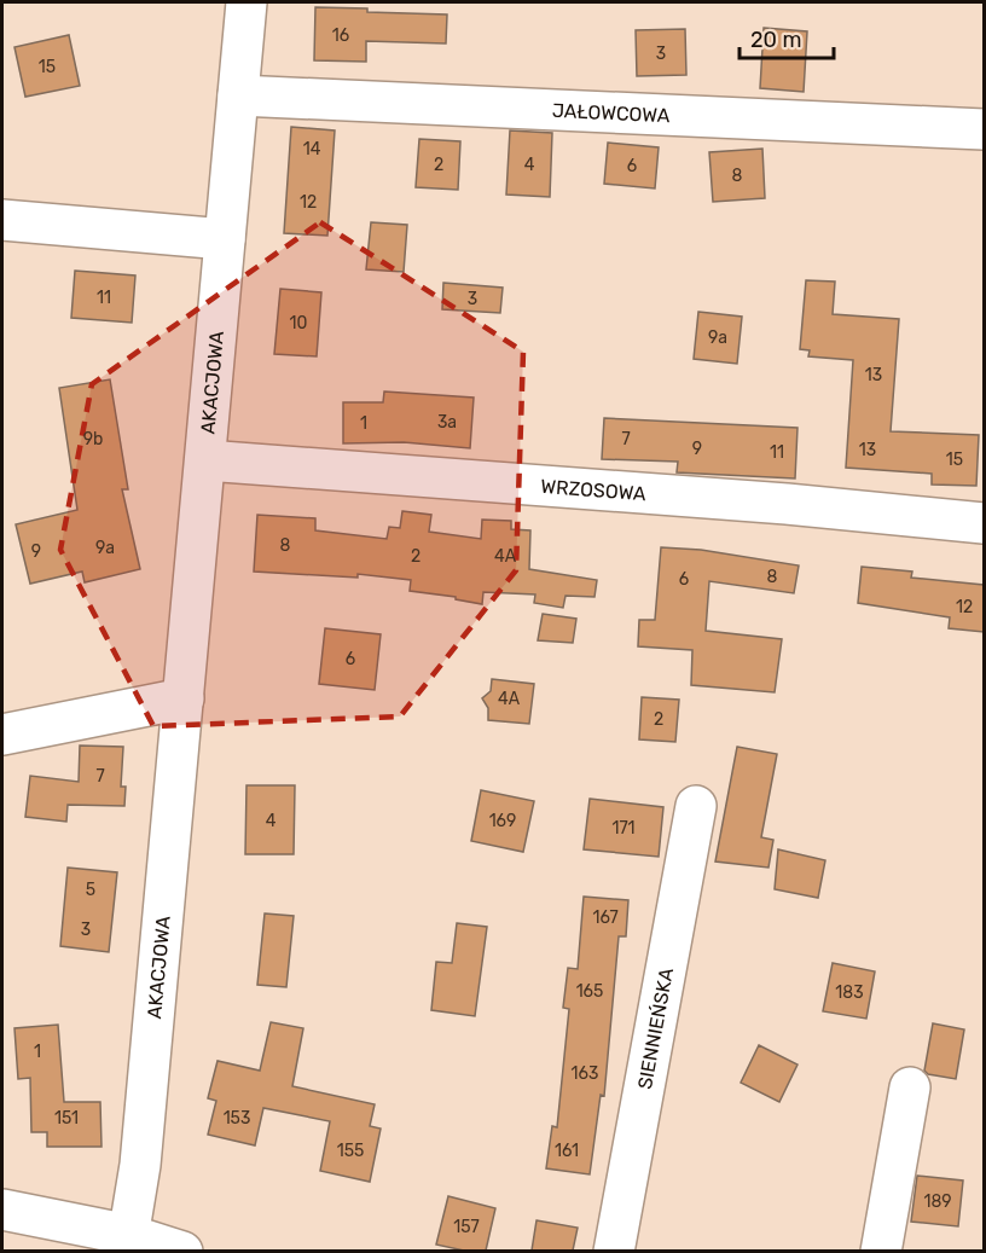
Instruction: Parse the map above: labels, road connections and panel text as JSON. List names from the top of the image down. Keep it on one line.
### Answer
{"streets":{"street":["JAŁOWCOWA","AKACJOWA","WRZOSOWA","SIENNIEŃSKA"]},"crossings":[["JAŁOWCOWA","AKACJOWA"],["AKACJOWA","WRZOSOWA"]],"house_numbers":["16","3","15","14","2","4","6","8","12","11","3","10","9a","13","3a","1","9b","7","9","13","11","15","8","9a","9","2","4A","8","6","12","6","4A","2","7","4","169","171","5","167","3","165","183","1","163","151","153","155","161","189","157"],"scale_bar":"20 m"}
